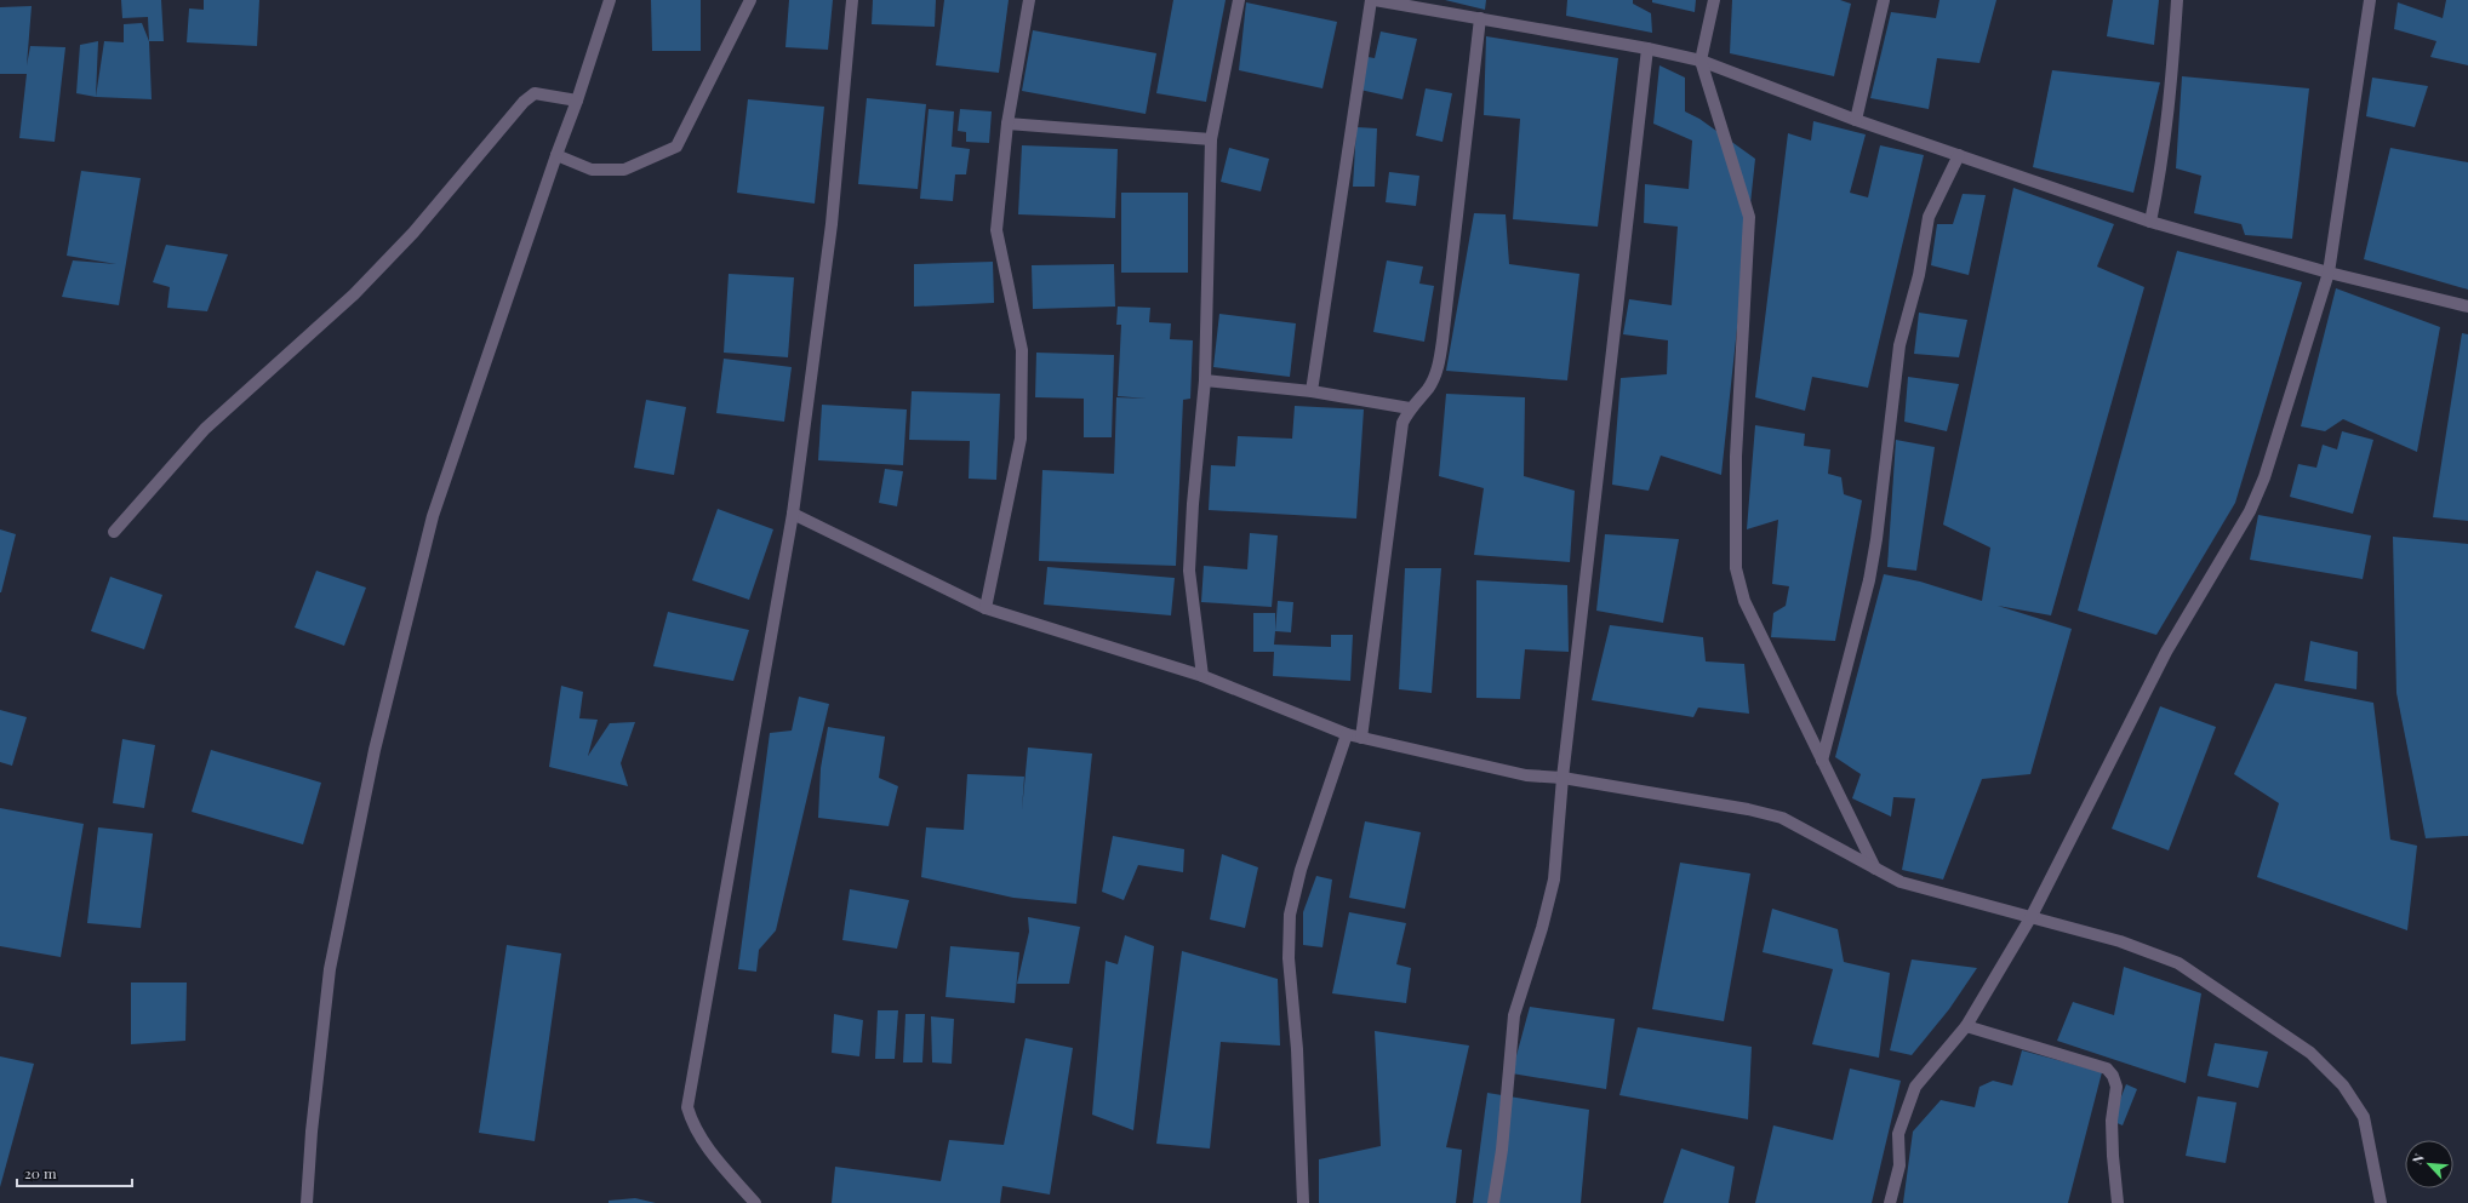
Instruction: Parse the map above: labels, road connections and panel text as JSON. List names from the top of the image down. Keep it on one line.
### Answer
{"scale_bar":"20 m","north":"top left"}
